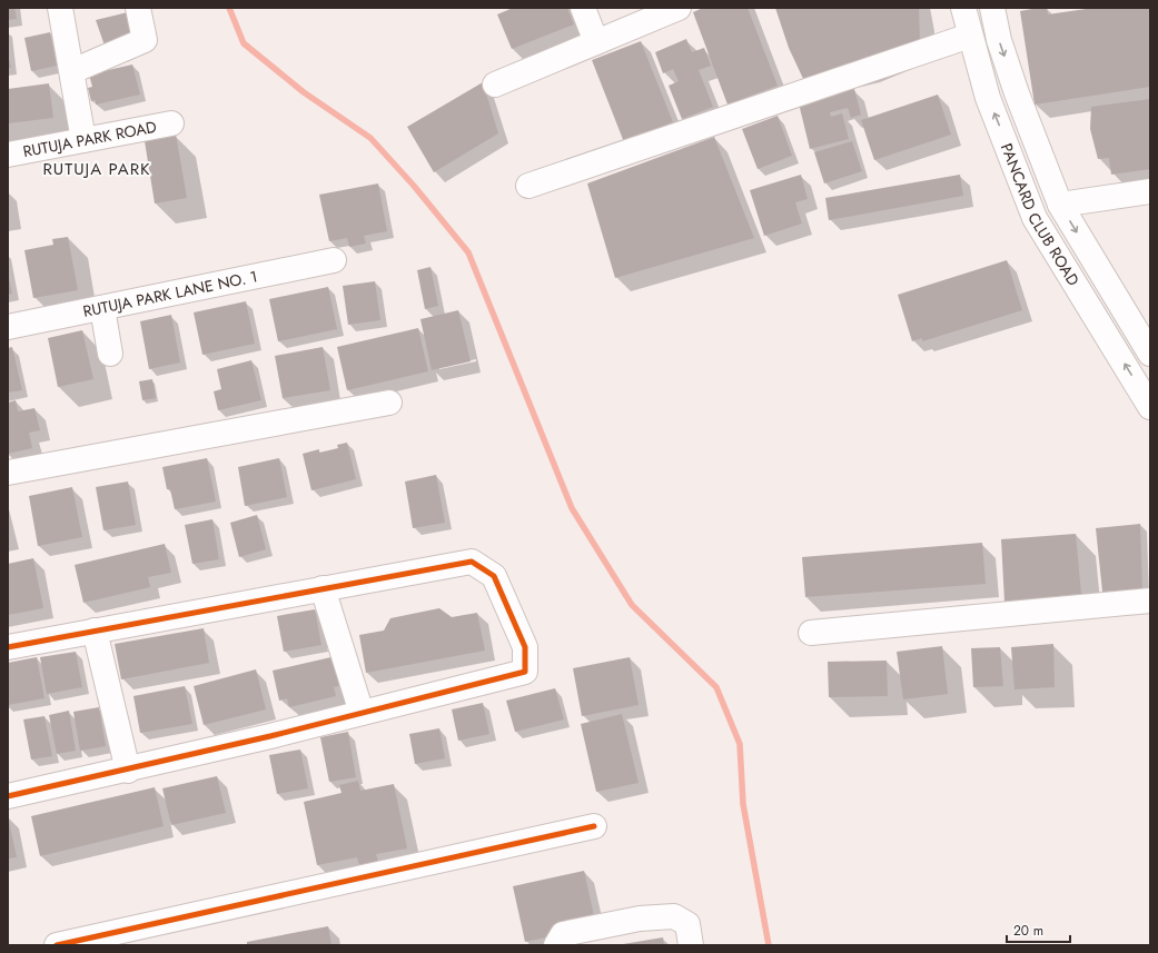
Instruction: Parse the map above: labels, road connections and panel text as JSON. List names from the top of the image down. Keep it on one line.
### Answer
{"streets":{"street":["RUTUJA PARK ROAD","PANCARD CLUB ROAD","RUTUJA PARK LANE NO. 1"]},"districts":["RUTUJA PARK"],"scale_bar":"20 m"}
